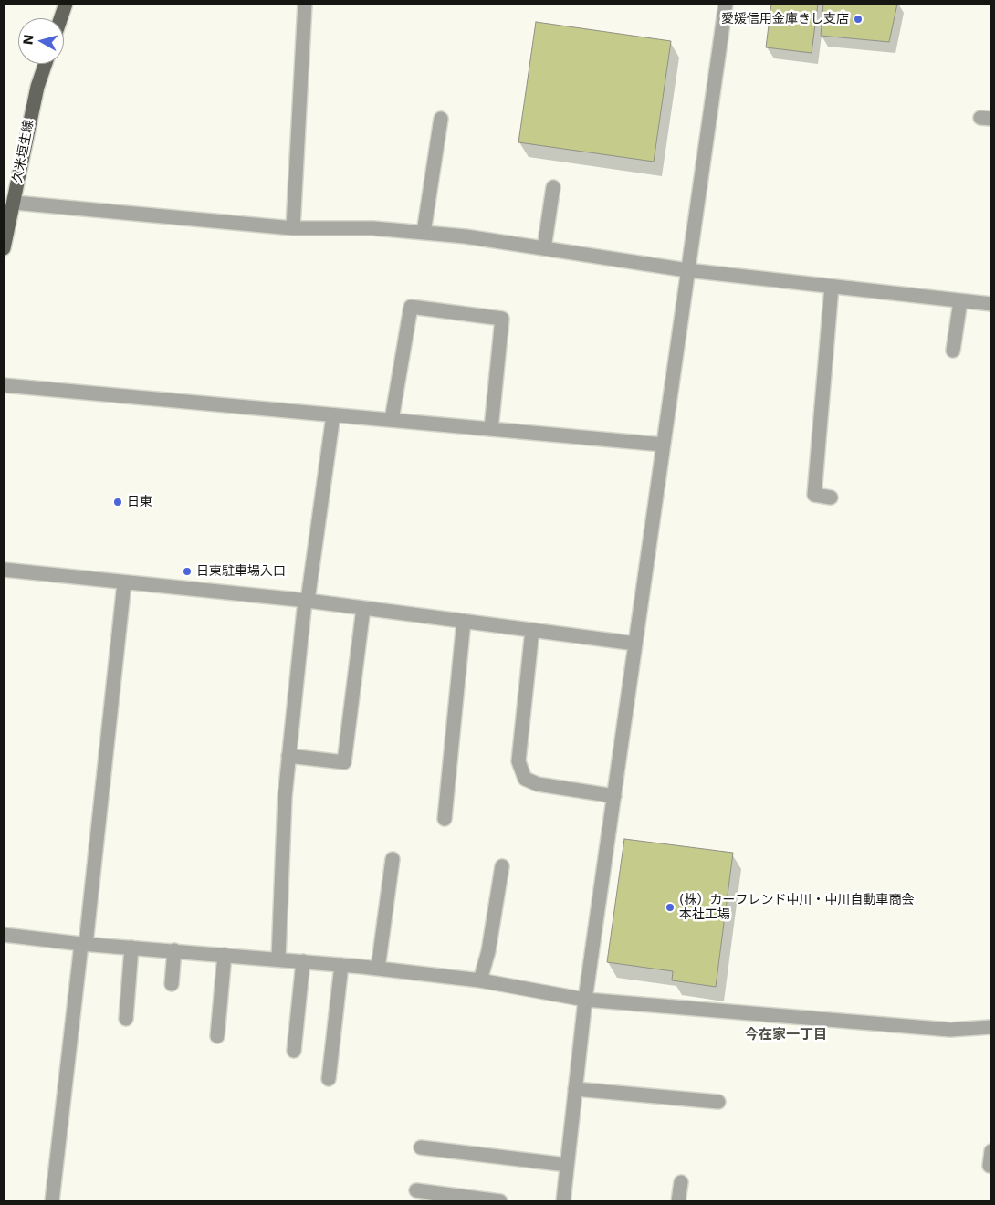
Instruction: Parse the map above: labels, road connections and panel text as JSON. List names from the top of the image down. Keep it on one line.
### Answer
{"streets":{"main road":["久米垣生線"]},"districts":["今在家一丁目"],"places":["愛媛信用金庫きし支店","日東","日東駐車場入口","(株）カーフレンド中川・中川自動車商会 本社工場"],"north":"left"}
